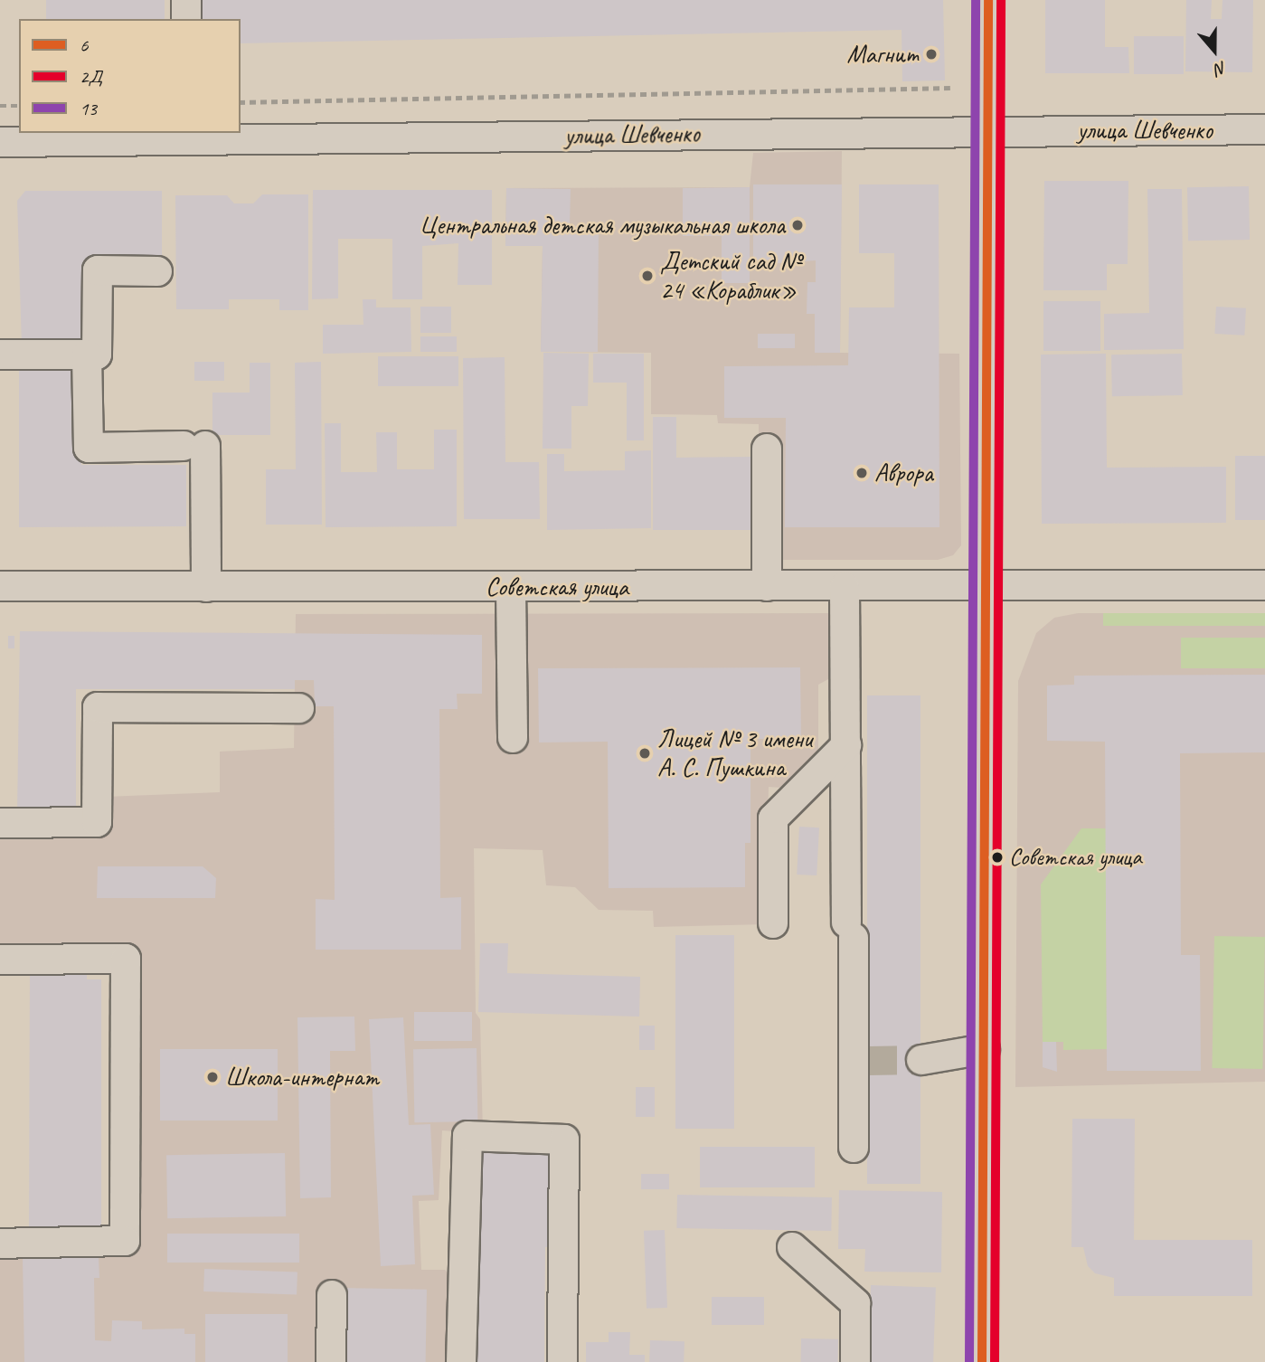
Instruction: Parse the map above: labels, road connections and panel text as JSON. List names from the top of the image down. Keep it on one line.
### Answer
{"streets":{"street":["улица Шевченко","Советская улица"]},"places":["Магнит","Центральная детская музыкальная школа","Детский сад № 24 «Кораблик»","Аврора","Лицей № 3 имени А. С. Пушкина","Советская улица","Школа-интернат"],"lines":["transit line 6","transit line 2Д","transit line 13"],"legend":["6","2Д","13"],"north":"bottom"}
